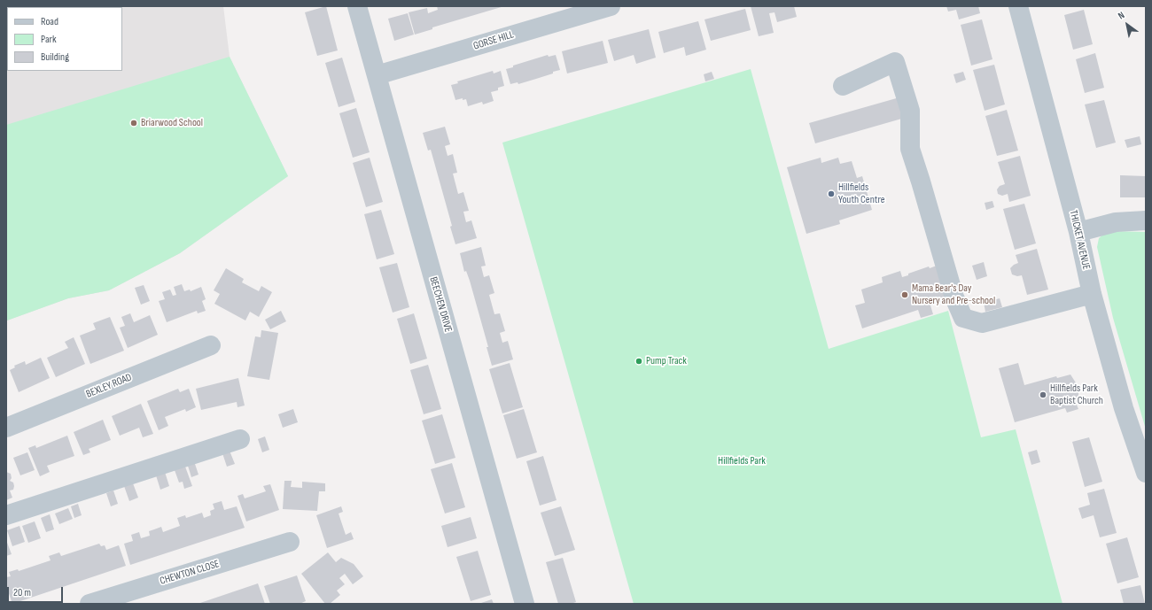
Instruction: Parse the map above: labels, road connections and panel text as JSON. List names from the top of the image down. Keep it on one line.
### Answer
{"streets":{"street":["GORSE HILL","THICKET AVENUE","BEECHEN DRIVE","BEXLEY ROAD","CHEWTON CLOSE"]},"crossings":[["GORSE HILL","BEECHEN DRIVE"]],"parks":["Hillfields Park"],"places":["Briarwood School","Hillfields Youth Centre","Mama Bear's Day Nursery and Pre-school","Pump Track","Hillfields Park Baptist Church"],"legend":["Road","Park","Building"],"scale_bar":"20 m","north":"top left"}
